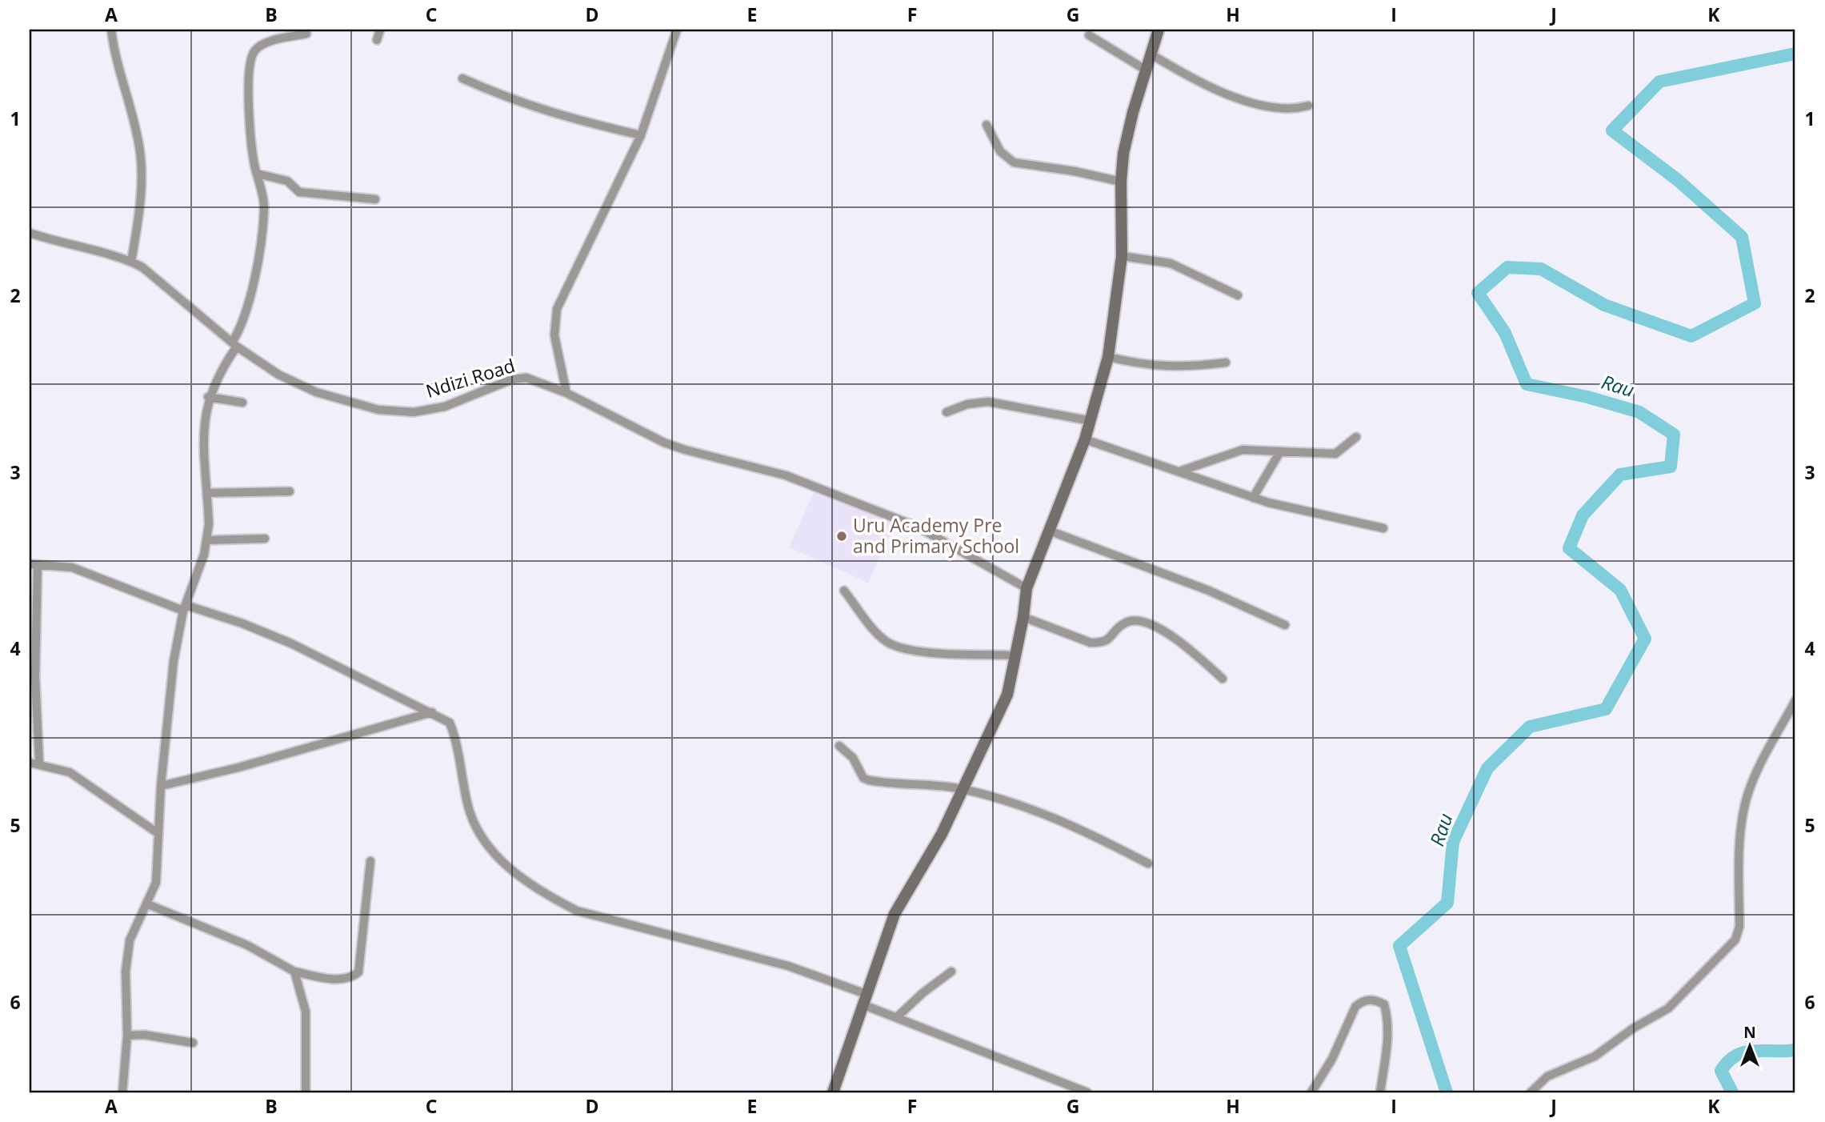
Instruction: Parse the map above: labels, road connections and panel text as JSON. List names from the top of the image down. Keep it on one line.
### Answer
{"streets":{"street":["Ndizi Road"]},"water":["Rau"],"places":["Uru Academy Pre and Primary School"],"north":"top","grid":{"columns":["A","B","C","D","E","F","G","H","I","J","K"],"rows":["1","2","3","4","5","6"]}}
